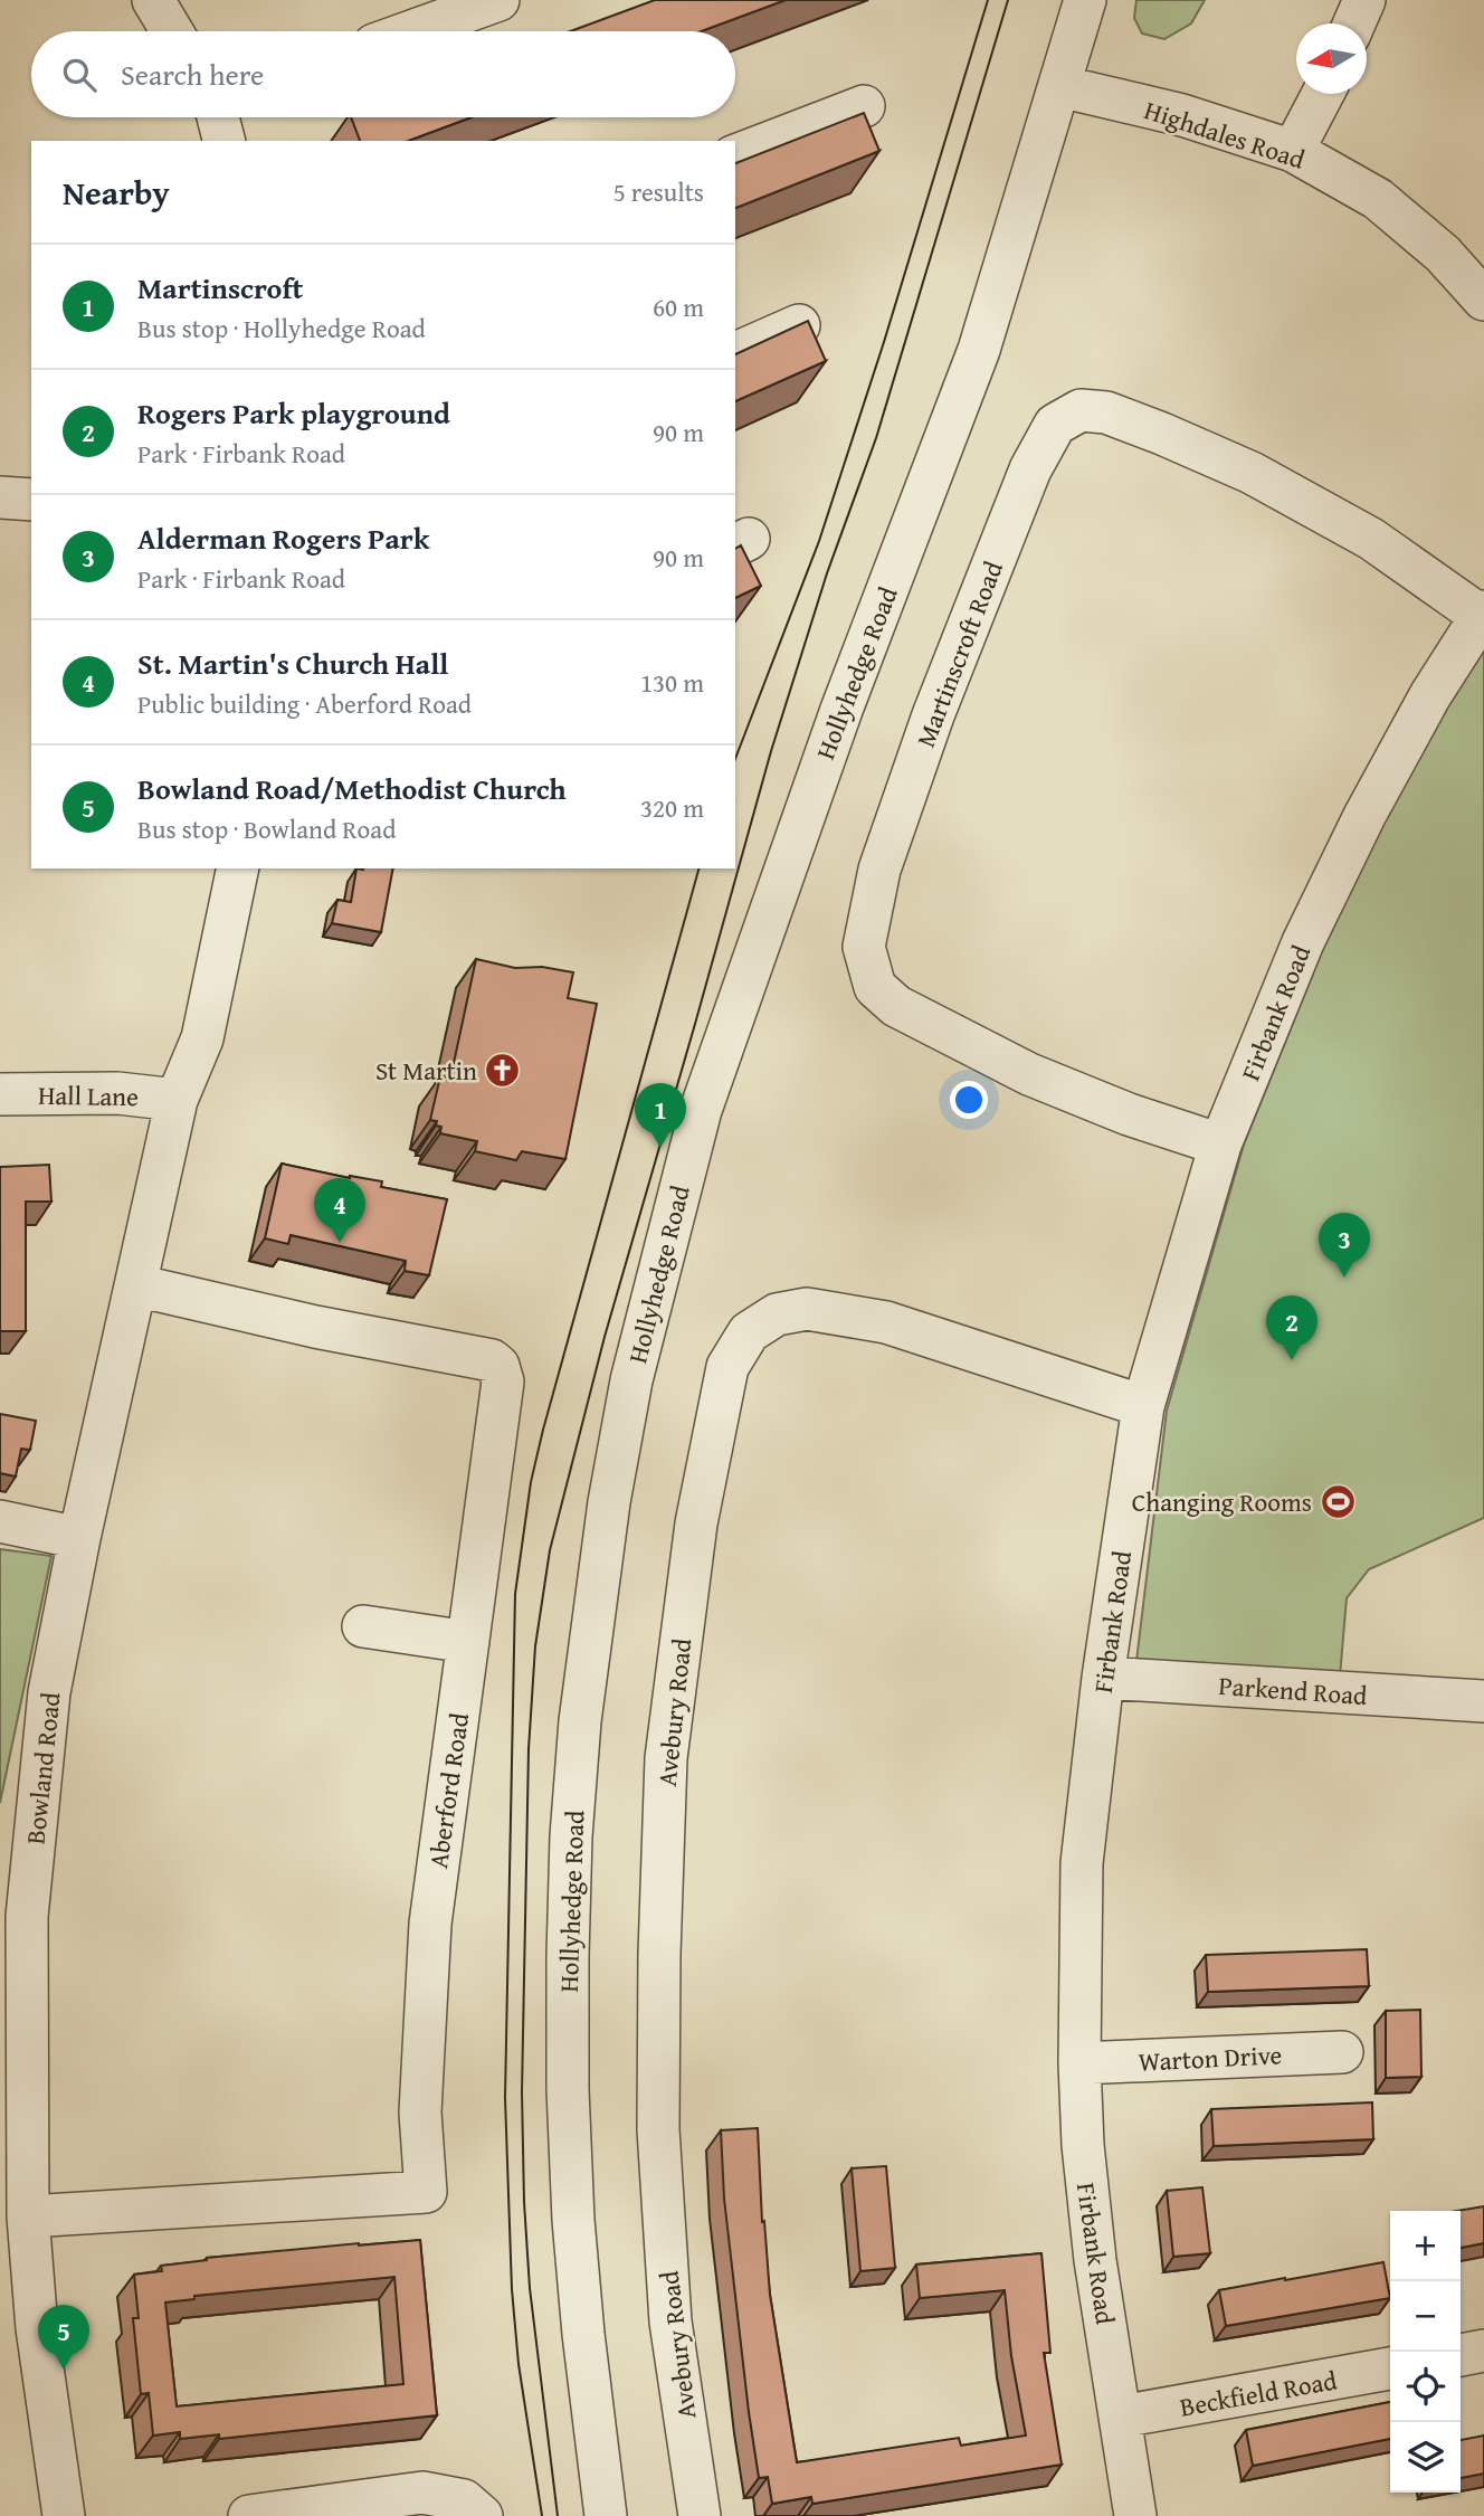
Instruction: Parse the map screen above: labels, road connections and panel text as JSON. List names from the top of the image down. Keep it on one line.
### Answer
{"streets":{"street":["Highdales Road","Martinscroft Road","Hollyhedge Road","Firbank Road","Hall Lane","Parkend Road","Avebury Road","Bowland Road","Aberford Road","Warton Drive","Beckfield Road"]},"crossings":[["Highdales Road","Hollyhedge Road"],["Martinscroft Road","Firbank Road"],["Firbank Road","Parkend Road"],["Firbank Road","Avebury Road"],["Firbank Road","Warton Drive"],["Firbank Road","Beckfield Road"],["Hall Lane","Bowland Road"],["Bowland Road","Aberford Road"]],"places":{"church":["St Martin"],"sports":["Changing Rooms"]},"north":"left","page":{"search":"Search here","heading":["Nearby","5 results"],"list":[{"mark":"1","name":"Martinscroft","note":"Bus stop · Hollyhedge Road","value":"60 m"},{"mark":"2","name":"Rogers Park playground","note":"Park · Firbank Road","value":"90 m"},{"mark":"3","name":"Alderman Rogers Park","note":"Park · Firbank Road","value":"90 m"},{"mark":"4","name":"St. Martin's Church Hall","note":"Public building · Aberford Road","value":"130 m"},{"mark":"5","name":"Bowland Road/Methodist Church","note":"Bus stop · Bowland Road","value":"320 m"}],"pins":["1","4","3","2","5"],"map_buttons":["+","−"]}}
